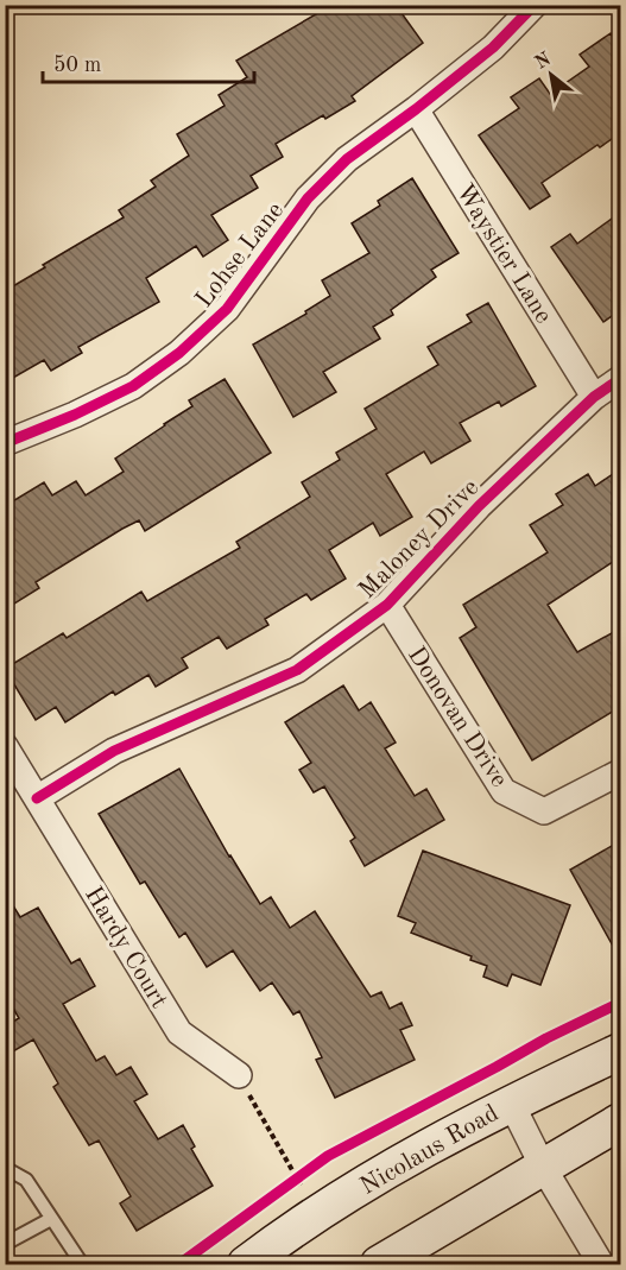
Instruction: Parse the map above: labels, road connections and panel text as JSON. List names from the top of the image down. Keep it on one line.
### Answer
{"streets":{"main road":["Nicolaus Road"],"street":["Waystier Lane","Lohse Lane","Maloney Drive","Donovan Drive","Hardy Court"]},"crossings":[["Waystier Lane","Lohse Lane"],["Waystier Lane","Maloney Drive"],["Maloney Drive","Donovan Drive"],["Maloney Drive","Hardy Court"]],"scale_bar":"50 m","north":"top left"}
